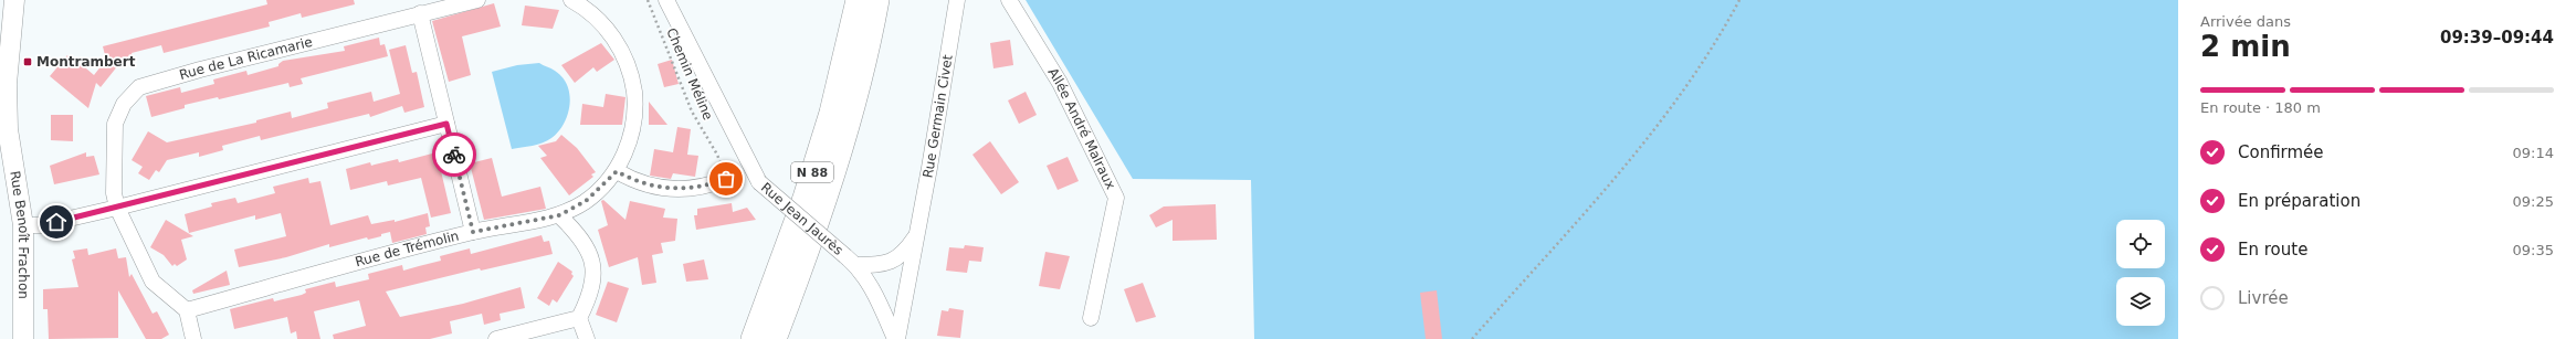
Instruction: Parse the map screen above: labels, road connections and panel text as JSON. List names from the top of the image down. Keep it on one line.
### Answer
{"streets":{"highway":["N 88"],"main road":["Rue Benoît Frachon"],"street":["Rue de La Ricamarie","Rue Germain Civet","Allée André Malraux","Rue Jean Jaurès","Rue de Trémolin"],"path":["Chemin Méline"]},"crossings":[["Rue de La Ricamarie","Rue de Trémolin"],["Rue Germain Civet","Rue Jean Jaurès"]],"places":{"transit":["Montrambert"]},"page":{"heading":["2 min","Arrivée dans","09:39–09:44"],"bar":"En route · 180 m","list":[["Confirmée","09:14"],["En préparation","09:25"],["En route","09:35"],"Livrée"]}}
